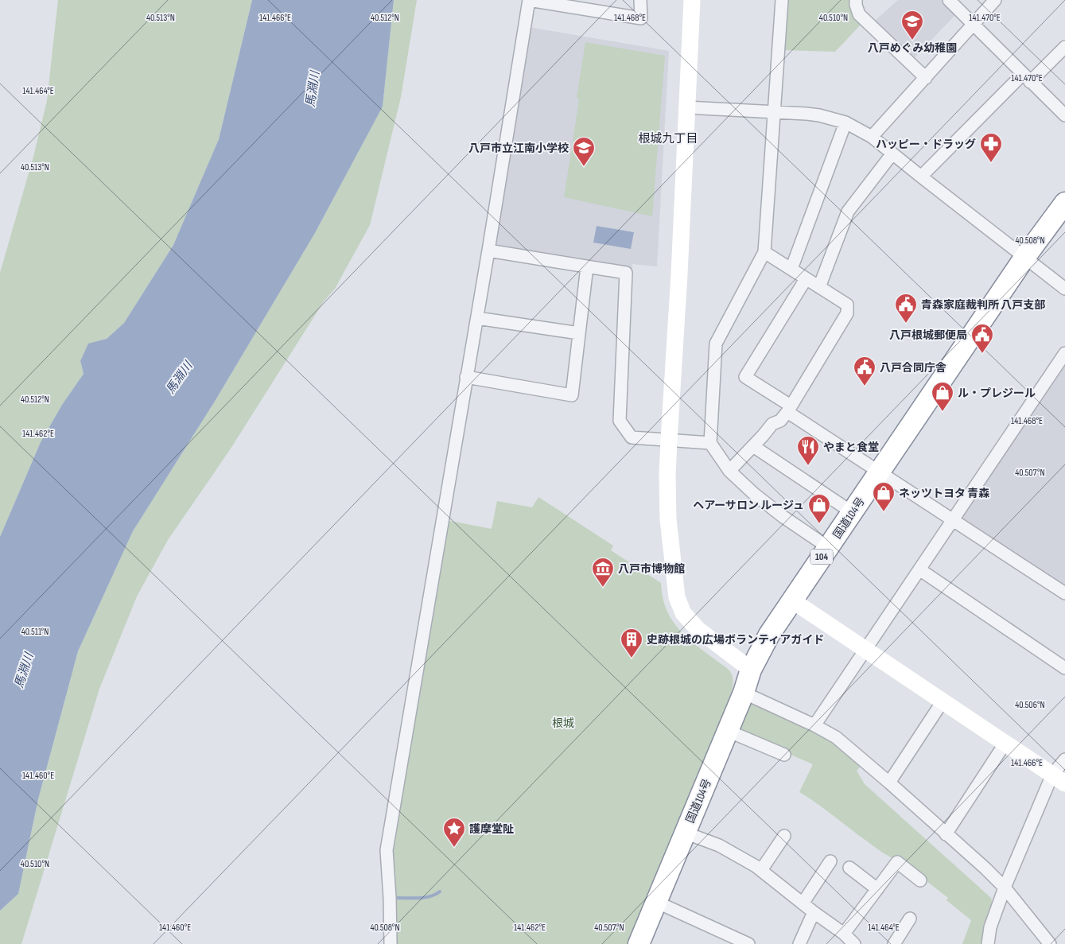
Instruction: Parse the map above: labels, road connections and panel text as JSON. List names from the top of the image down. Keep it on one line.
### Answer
{"streets":{"highway":["国道104号","104"]},"districts":["根城九丁目"],"water":["馬淵川"],"parks":["根城"],"places":{"school or university":["八戸めぐみ幼稚園","八戸市立江南小学校"],"pharmacy":["ハッピー・ドラッグ"],"public building":["青森家庭裁判所 八戸支部","八戸根城郵便局","八戸合同庁舎"],"shop":["ル・プレジール","ネッツトヨタ 青森","ヘアーサロン ルージュ"],"restaurant":["やまと食堂"],"museum":["八戸市博物館"],"building":["史跡根城の広場ボランティアガイド"],"place":["護摩堂阯"]},"coordinates":["141.470°E","141.466°E","141.468°E","40.513°N","40.512°N","40.510°N","141.464°E","40.508°N","141.462°E","40.507°N","40.511°N","40.506°N","141.460°E"]}
